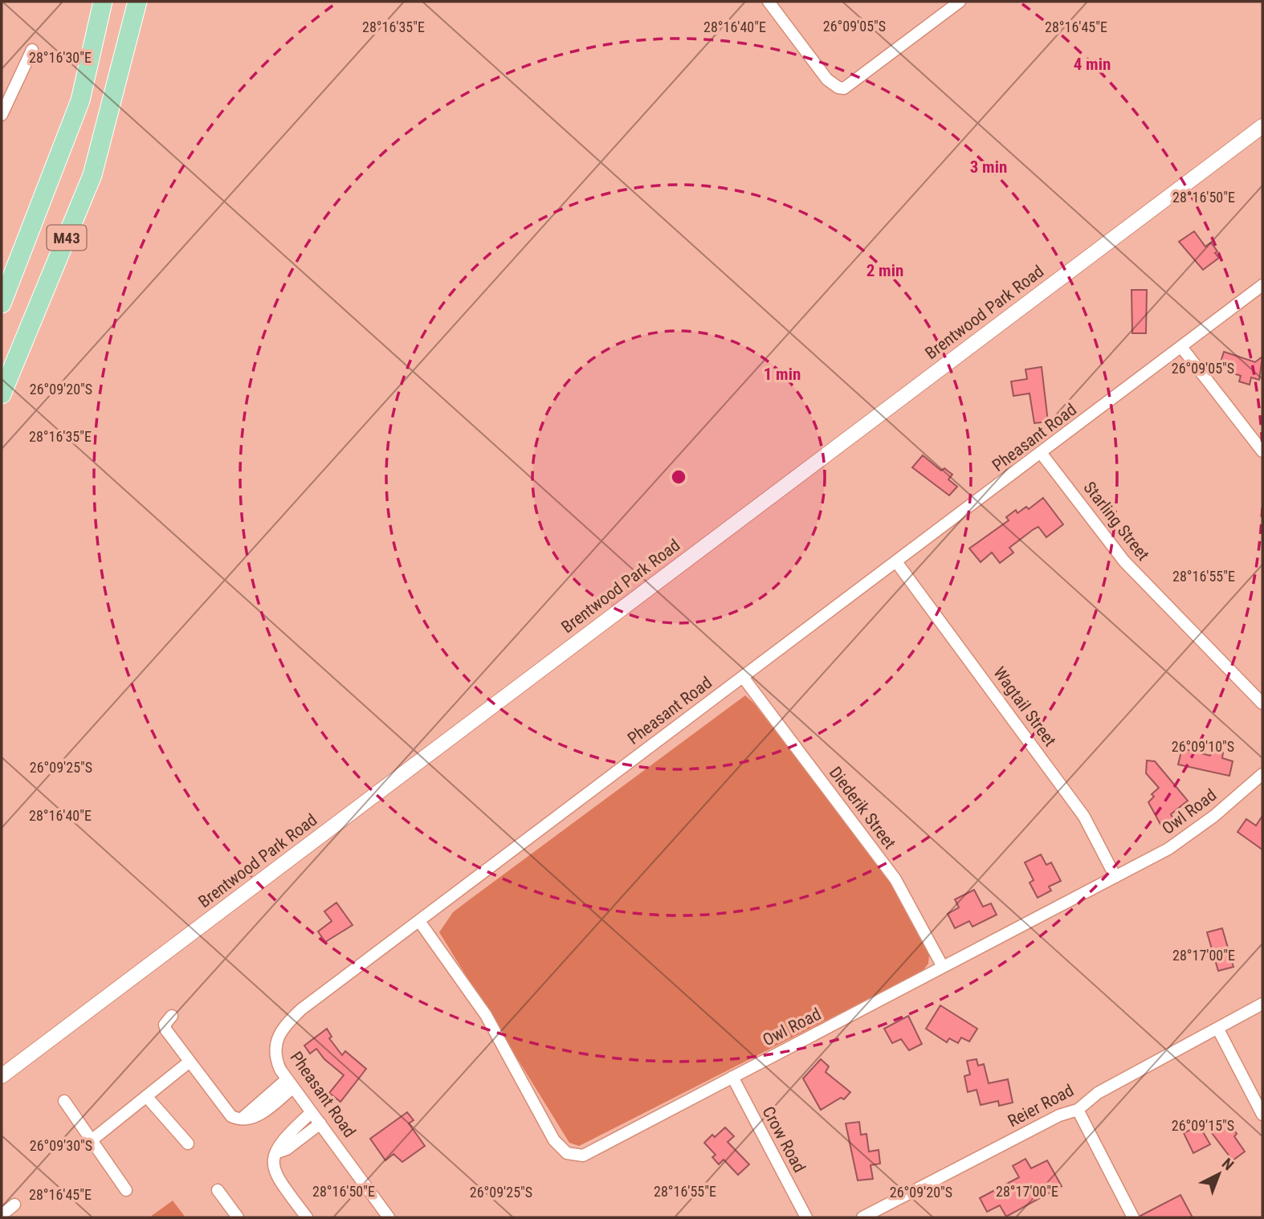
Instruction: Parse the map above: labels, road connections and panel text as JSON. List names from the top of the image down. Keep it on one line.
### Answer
{"streets":{"main road":["M43"],"street":["Brentwood Park Road","Pheasant Road","Starling Street","Wagtail Street","Diederik Street","Owl Road","Reier Road","Crow Road"]},"crossings":[["Pheasant Road","Starling Street"],["Pheasant Road","Wagtail Street"],["Pheasant Road","Diederik Street"],["Pheasant Road","Owl Road"],["Wagtail Street","Owl Road"],["Diederik Street","Owl Road"],["Owl Road","Crow Road"]],"north":"top right","coordinates":["26°09'05\"S","28°16'35\"E","28°16'40\"E","28°16'45\"E","28°16'30\"E","28°16'50\"E","26°09'20\"S","28°16'55\"E","26°09'10\"S","26°09'25\"S","28°17'00\"E","26°09'15\"S","26°09'30\"S"],"rings":["4 min","3 min","2 min","1 min"]}
